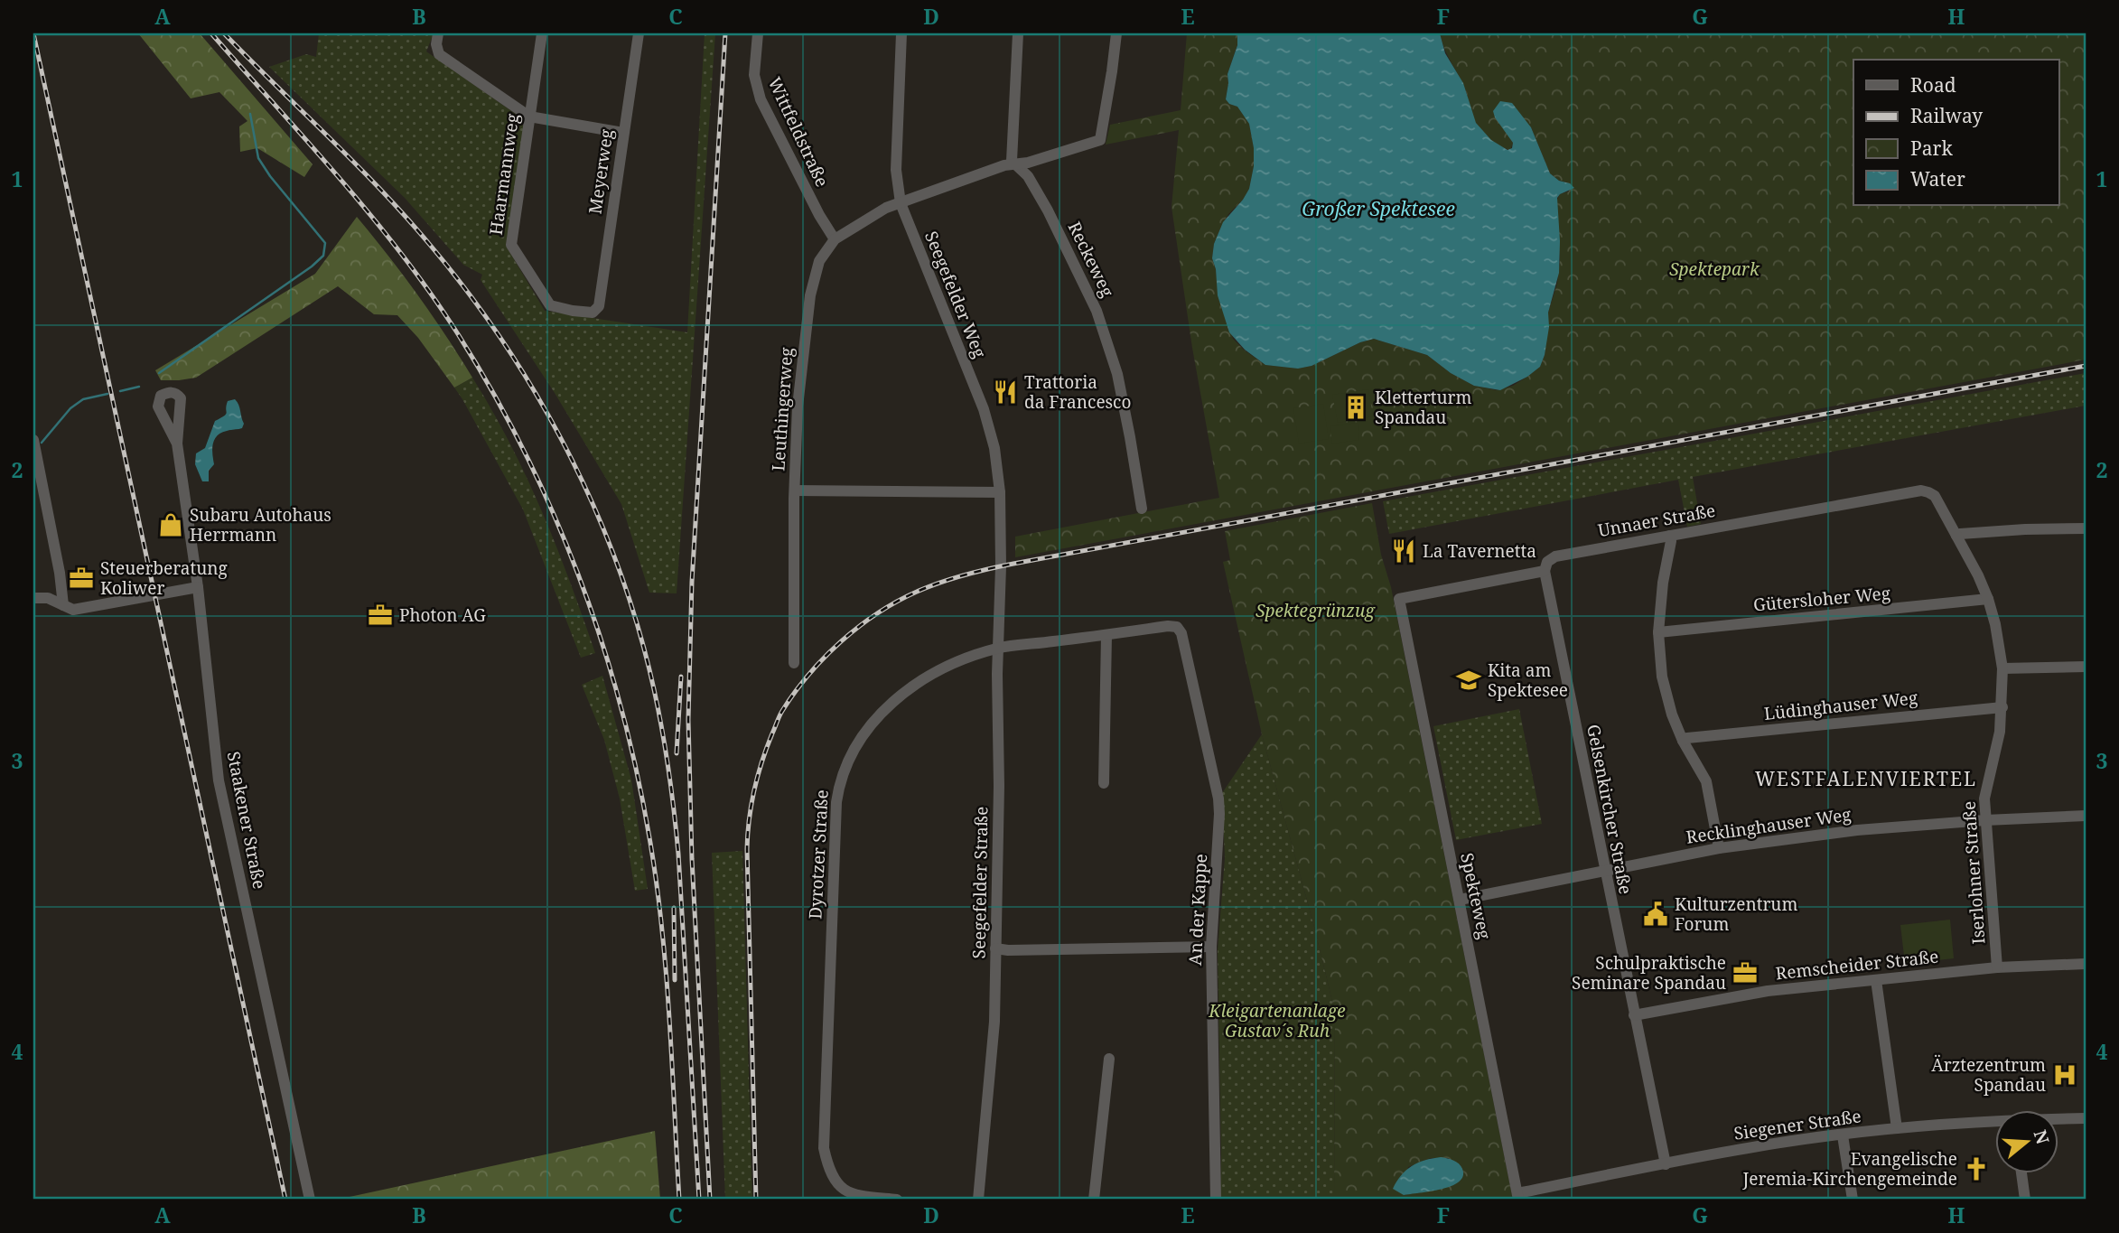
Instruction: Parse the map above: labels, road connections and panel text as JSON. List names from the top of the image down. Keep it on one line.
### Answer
{"streets":{"street":["Wittfeldstraße","Meyerweg","Haarmannweg","Reckeweg","Seegefelder Weg","Leuthingerweg","Unnaer Straße","Gütersloher Weg","Lüdinghauser Weg","Gelsenkircher Straße","Staakener Straße","Recklinghauser Weg","Dyrotzer Straße","Iserlohner Straße","Seegefelder Straße","Spekteweg","An der Kappe","Remscheider Straße","Siegener Straße"]},"crossings":[["Wittfeldstraße","Leuthingerweg"],["Meyerweg","Haarmannweg"],["Reckeweg","Leuthingerweg"],["Seegefelder Weg","Leuthingerweg"],["Seegefelder Weg","Seegefelder Straße"],["Unnaer Straße","Gelsenkircher Straße"],["Unnaer Straße","Iserlohner Straße"],["Unnaer Straße","Spekteweg"],["Gütersloher Weg","Iserlohner Straße"],["Lüdinghauser Weg","Iserlohner Straße"],["Gelsenkircher Straße","Recklinghauser Weg"],["Gelsenkircher Straße","Remscheider Straße"],["Gelsenkircher Straße","Siegener Straße"],["Recklinghauser Weg","Iserlohner Straße"],["Recklinghauser Weg","Spekteweg"],["Dyrotzer Straße","Seegefelder Straße"],["Dyrotzer Straße","An der Kappe"],["Iserlohner Straße","Remscheider Straße"],["Spekteweg","Siegener Straße"]],"districts":["WESTFALENVIERTEL"],"water":["Großer Spektesee"],"parks":["Spektepark","Spektegrünzug","Kleigartenanlage Gustav´s Ruh"],"places":{"restaurant":["Trattoria da Francesco","La Tavernetta"],"building":["Kletterturm Spandau"],"shop":["Subaru Autohaus Herrmann"],"office":["Steuerberatung Koliwer","Photon AG","Schulpraktische Seminare Spandau"],"school or university":["Kita am Spektesee"],"public building":["Kulturzentrum Forum"],"hospital":["Ärztezentrum Spandau"],"church":["Evangelische Jeremia-Kirchengemeinde"]},"legend":["Road","Railway","Park","Water"],"north":"right","grid":{"columns":["A","B","C","D","E","F","G","H"],"rows":["1","2","3","4"]}}
